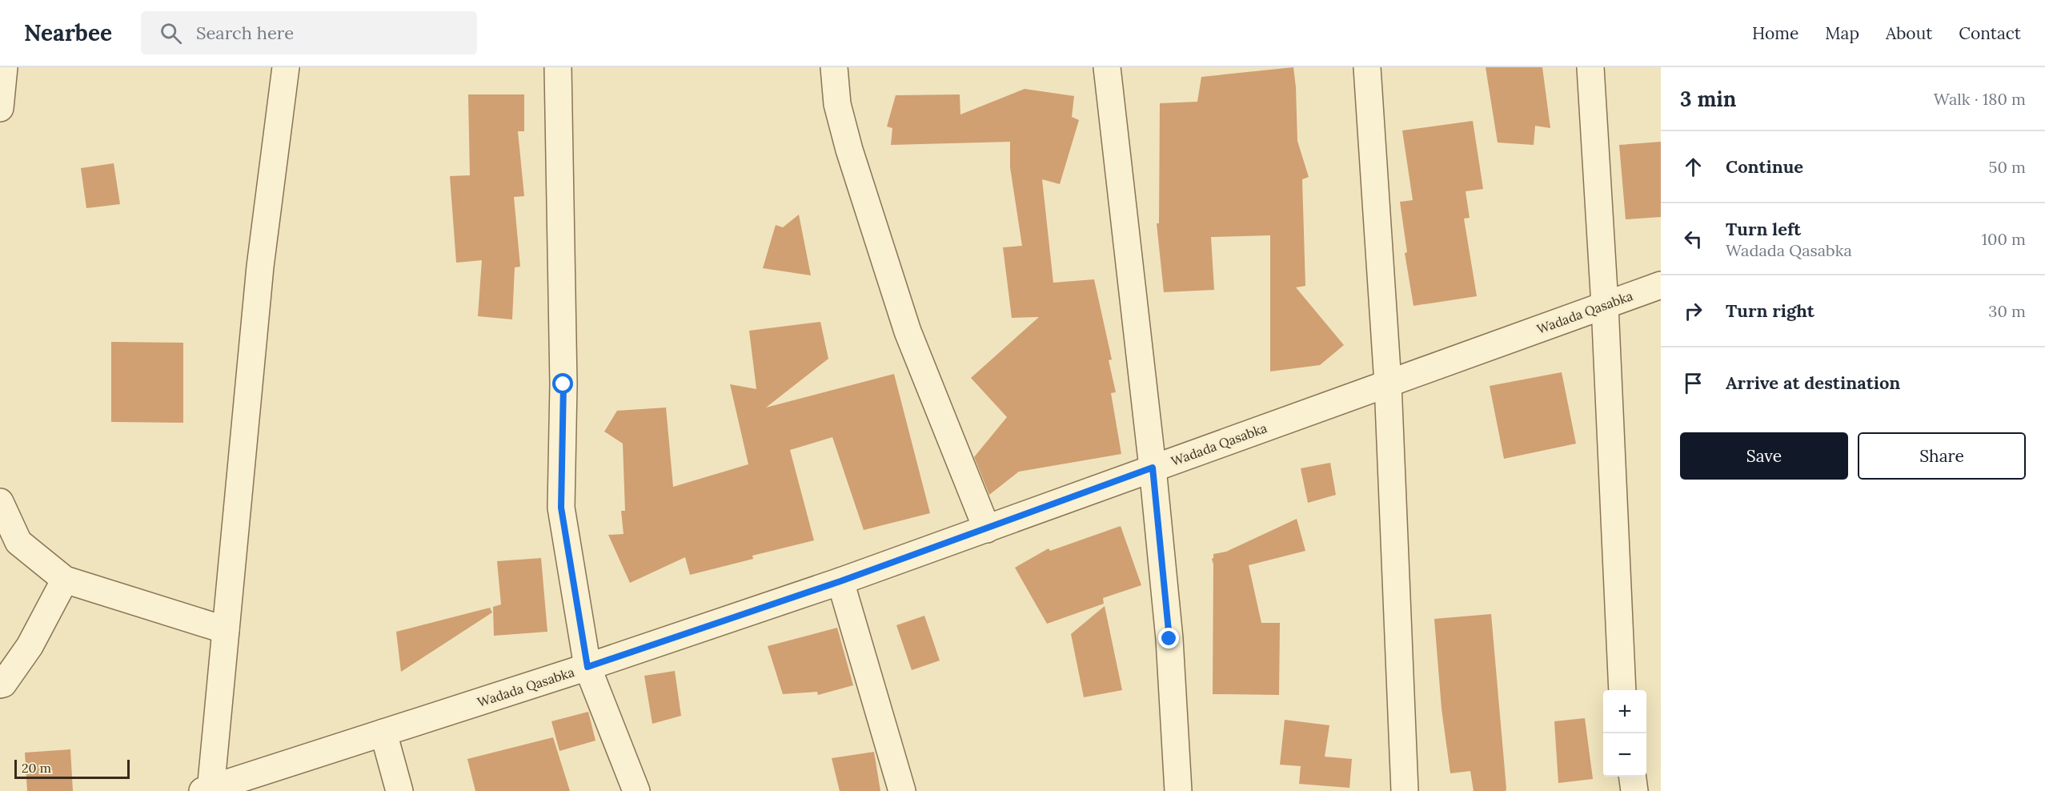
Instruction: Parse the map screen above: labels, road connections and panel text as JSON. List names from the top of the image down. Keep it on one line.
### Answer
{"streets":{"street":["Wadada Qasabka"]},"scale_bar":"20 m","page":{"header":"Nearbee","search":"Search here","nav":["Home","Map","About","Contact"],"heading":["3 min","Walk · 180 m"],"list":[["Continue","50 m"],["Turn left","Wadada Qasabka","100 m"],["Turn right","30 m"],"Arrive at destination"],"buttons":["Save","Share"],"map_buttons":["+","−"],"scale":"20 m"}}
